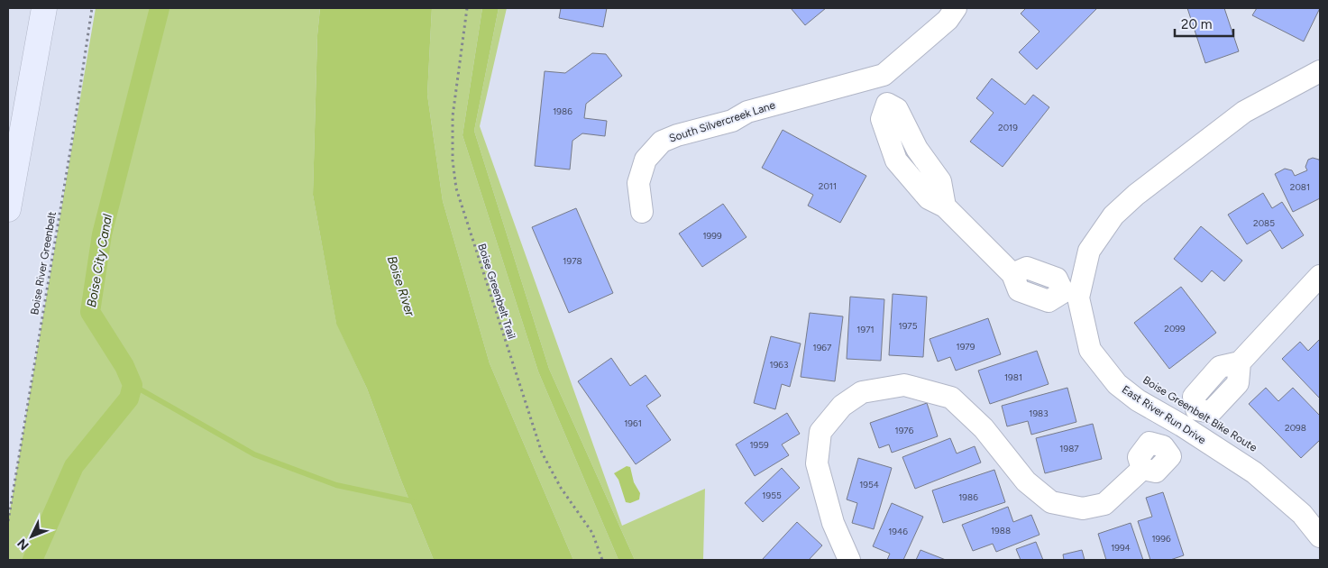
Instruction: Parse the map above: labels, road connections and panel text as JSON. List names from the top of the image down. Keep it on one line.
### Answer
{"streets":{"street":["South Silvercreek Lane","East River Run Drive"],"path":["Boise River Greenbelt","Boise Greenbelt Trail"]},"water":["Boise City Canal","Boise River"],"house_numbers":["1986","2019","2011","2081","2085","1999","1978","1975","2099","1971","1979","1967","1963","1981","1983","1961","2098","1976","1959","1987","1954","1955","1986","1988","1946","1996","1994"],"scale_bar":"20 m","north":"bottom left"}
